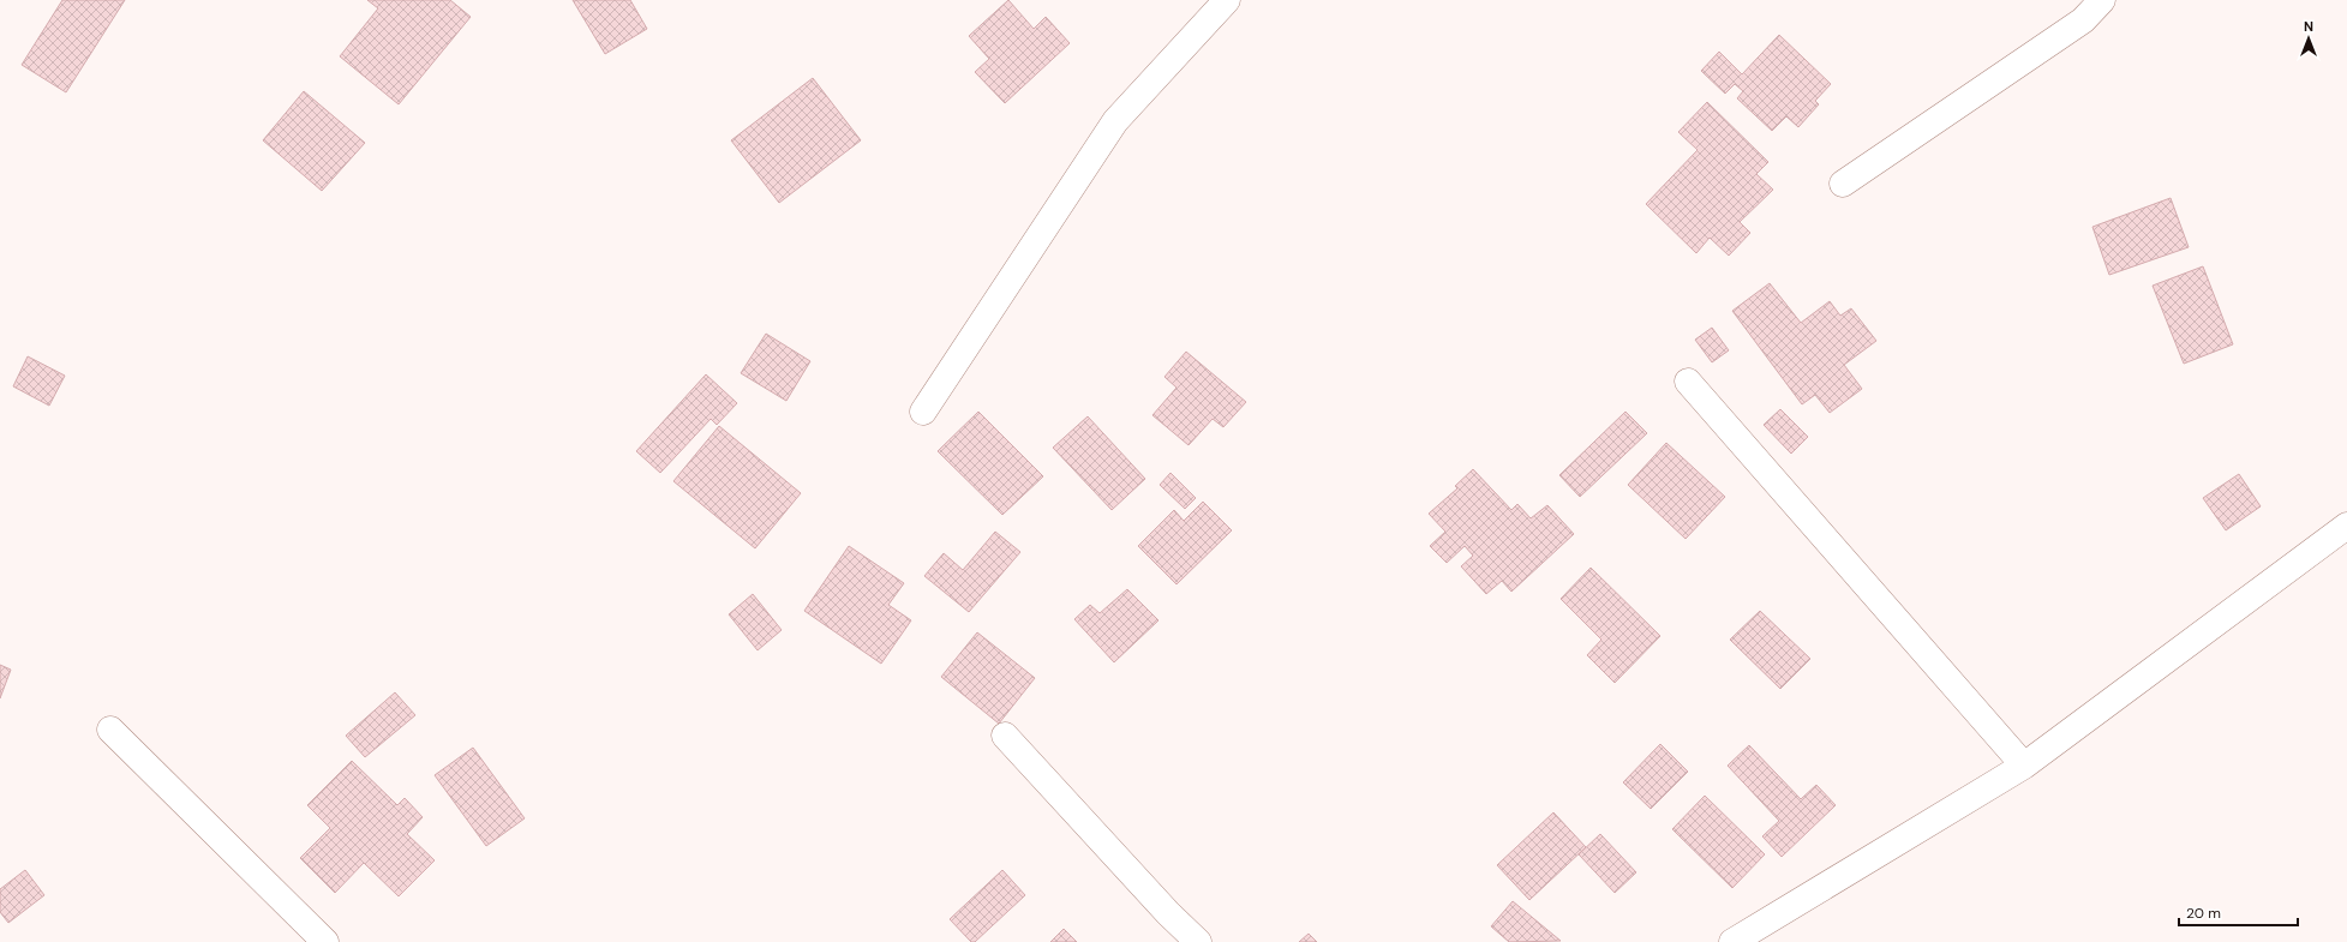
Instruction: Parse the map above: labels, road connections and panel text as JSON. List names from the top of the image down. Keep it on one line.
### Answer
{"scale_bar":"20 m","north":"top"}
